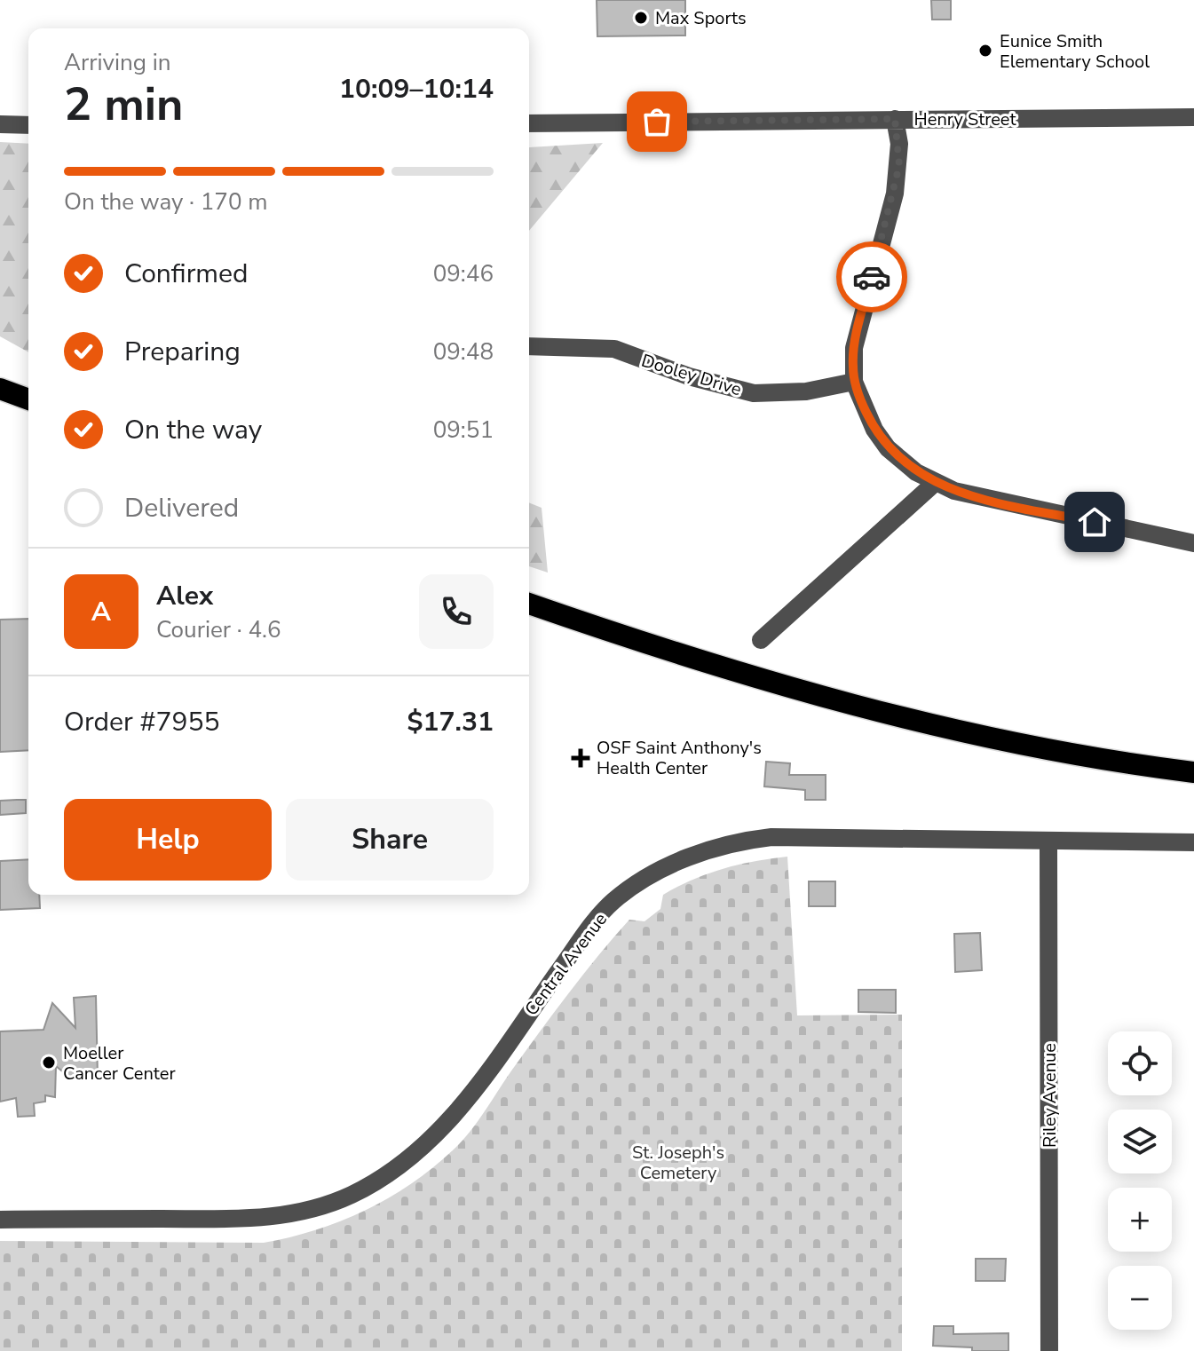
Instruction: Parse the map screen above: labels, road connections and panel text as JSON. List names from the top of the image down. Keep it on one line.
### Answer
{"streets":{"street":["Henry Street","Dooley Drive","Central Avenue","Riley Avenue"]},"crossings":[["Central Avenue","Riley Avenue"]],"parks":["St. Joseph's Cemetery"],"places":{"other":["Max Sports","Eunice Smith Elementary School","Moeller Cancer Center"],"health":["OSF Saint Anthony's Health Center"]},"page":{"heading":["2 min","Arriving in","10:09–10:14"],"panel":["Alex","Courier · 4.6","Order #7955","$17.31"],"bar":"On the way · 170 m","list":[["Confirmed","09:46"],["Preparing","09:48"],["On the way","09:51"],"Delivered"],"round":"A","buttons":["Help","Share"],"map_buttons":["+","−"]}}
